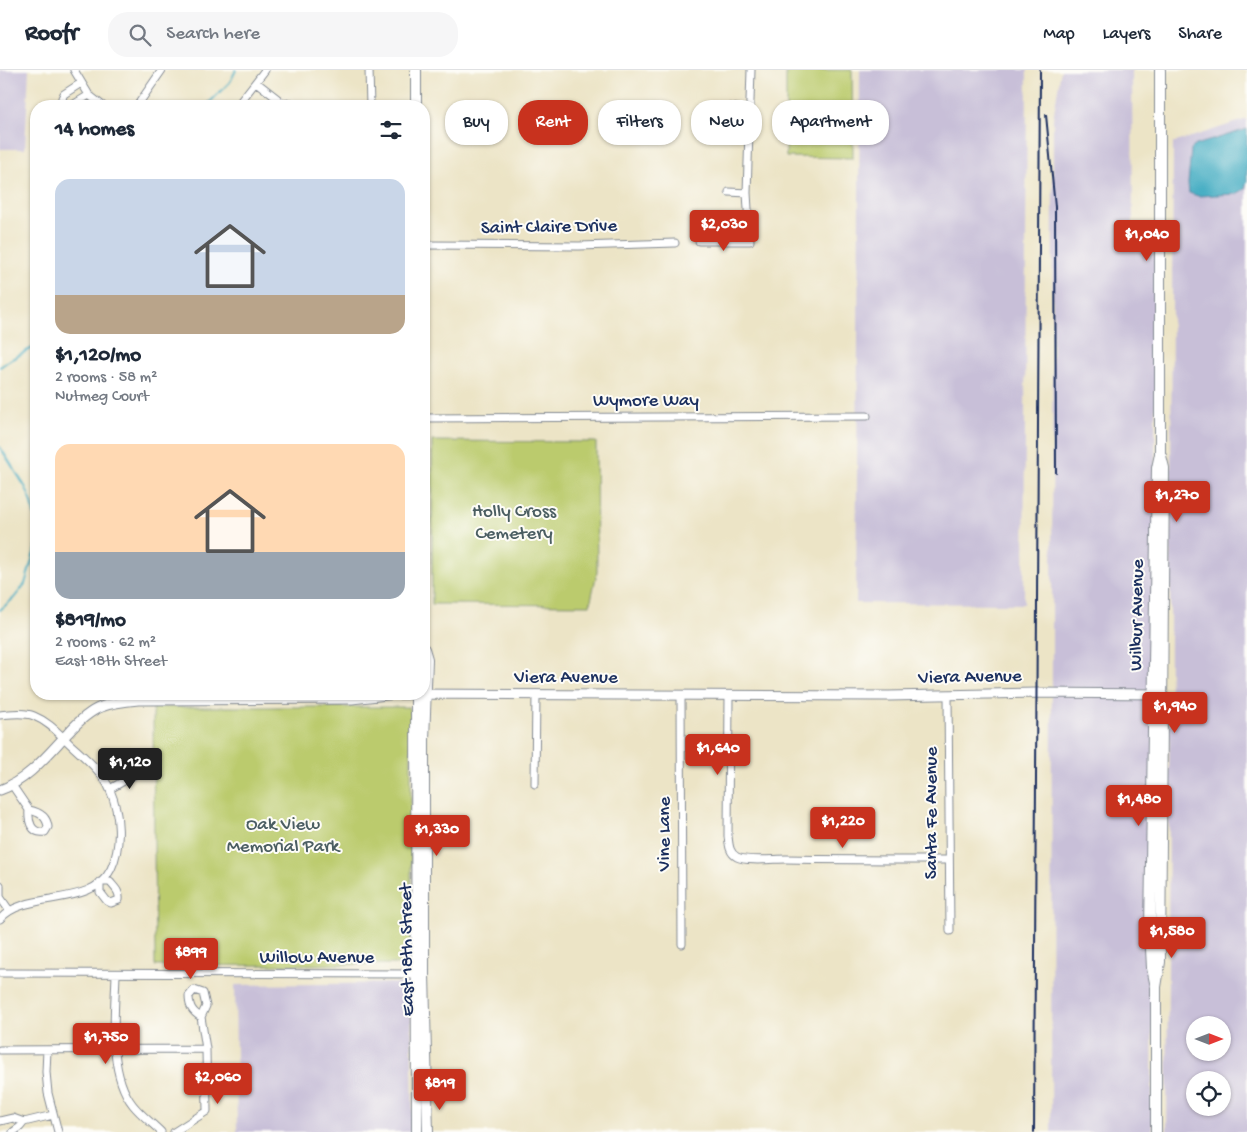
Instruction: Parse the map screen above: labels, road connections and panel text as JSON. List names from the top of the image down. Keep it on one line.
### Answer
{"streets":{"main road":["Wilbur Avenue","East 18th Street"],"street":["Saint Claire Drive","Wymore Way","Viera Avenue","Santa Fe Avenue","Vine Lane","Willow Avenue"]},"crossings":[["Wilbur Avenue","Viera Avenue"],["Viera Avenue","Santa Fe Avenue"],["Viera Avenue","Vine Lane"],["East 18th Street","Willow Avenue"]],"parks":["Holly Cross Cemetery","Oak View Memorial Park"],"north":"right","page":{"header":"Roofr","search":"Search here","nav":["Map","Layers","Share"],"chip":["Buy","Rent","Filters","New","Apartment"],"heading":"14 homes","list":[{"name":"$1,120/mo","note":"2 rooms · 58 m² · Nutmeg Court"},{"name":"$819/mo","note":"2 rooms · 62 m² · East 18th Street"}],"price":["$2,030","$1,040","$1,270","$1,940","$1,640","$1,120","$1,480","$1,220","$1,330","$1,580","$899","$1,750","$2,060","$819"]}}
